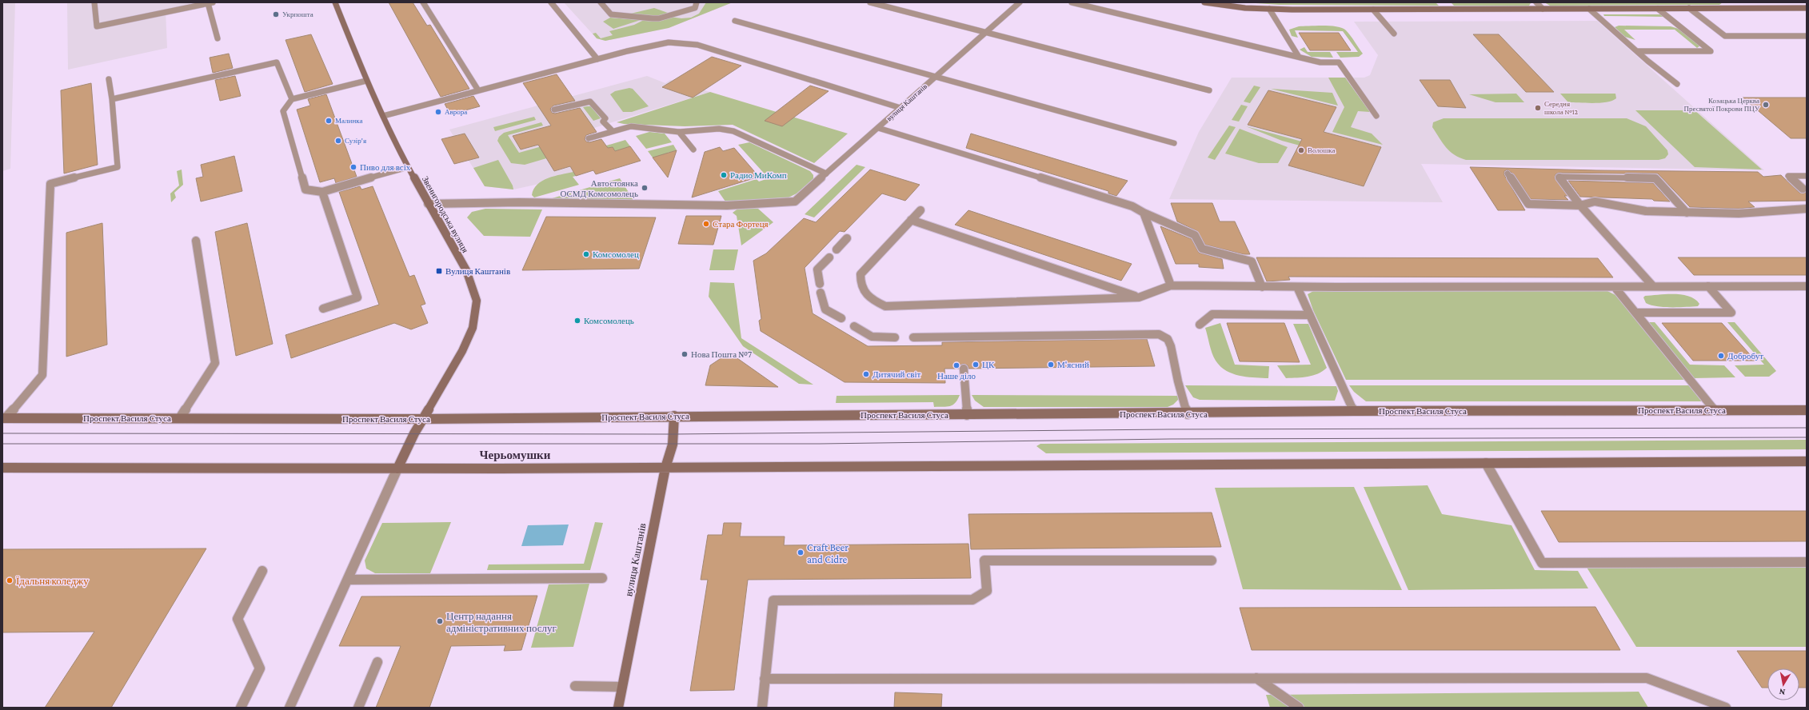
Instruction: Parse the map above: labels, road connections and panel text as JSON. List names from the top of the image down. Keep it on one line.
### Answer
{"streets":{"street":["вулиця Каштанів","Звенигородська вулиця","Проспект Василя Стуса"]},"crossings":[["вулиця Каштанів","Звенигородська вулиця"],["вулиця Каштанів","Проспект Василя Стуса"],["Звенигородська вулиця","Проспект Василя Стуса"]],"districts":["Черьомушки"],"places":{"other":["Укрпошта","Козацька Церква Пресвятої Покрови ПЦУ","Середня школа №12","Аврора","Малинка","Сузір'я","Волошка","Пиво для всіх","Радио МиКомп","Автостоянка ОСМД Комсомолець","Стара Фортеця","Комсомолец","Комсомолець","Нова Пошта №7","Добробут","ЦК","М'ясний","Наше діло","Дитячий світ","Craft Beer and Cidre","Їдальня коледжу","Центр надання адміністративних послуг"],"transit":["Вулиця Каштанів"]},"north":"bottom"}
